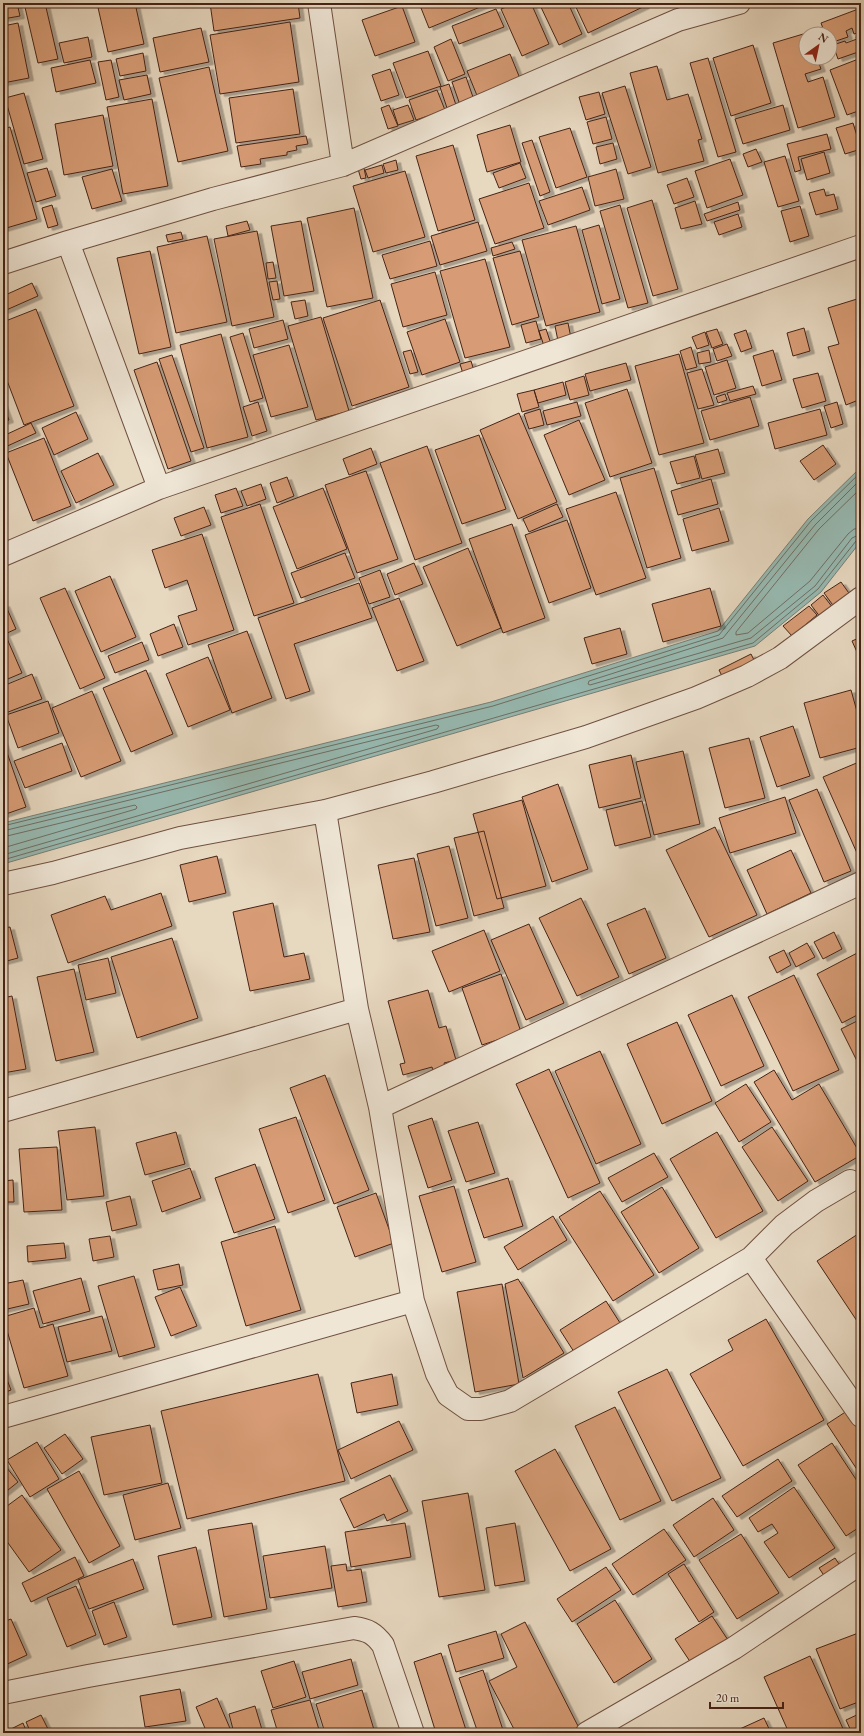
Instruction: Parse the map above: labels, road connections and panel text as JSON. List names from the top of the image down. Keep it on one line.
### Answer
{"scale_bar":"20 m","north":"top right"}
